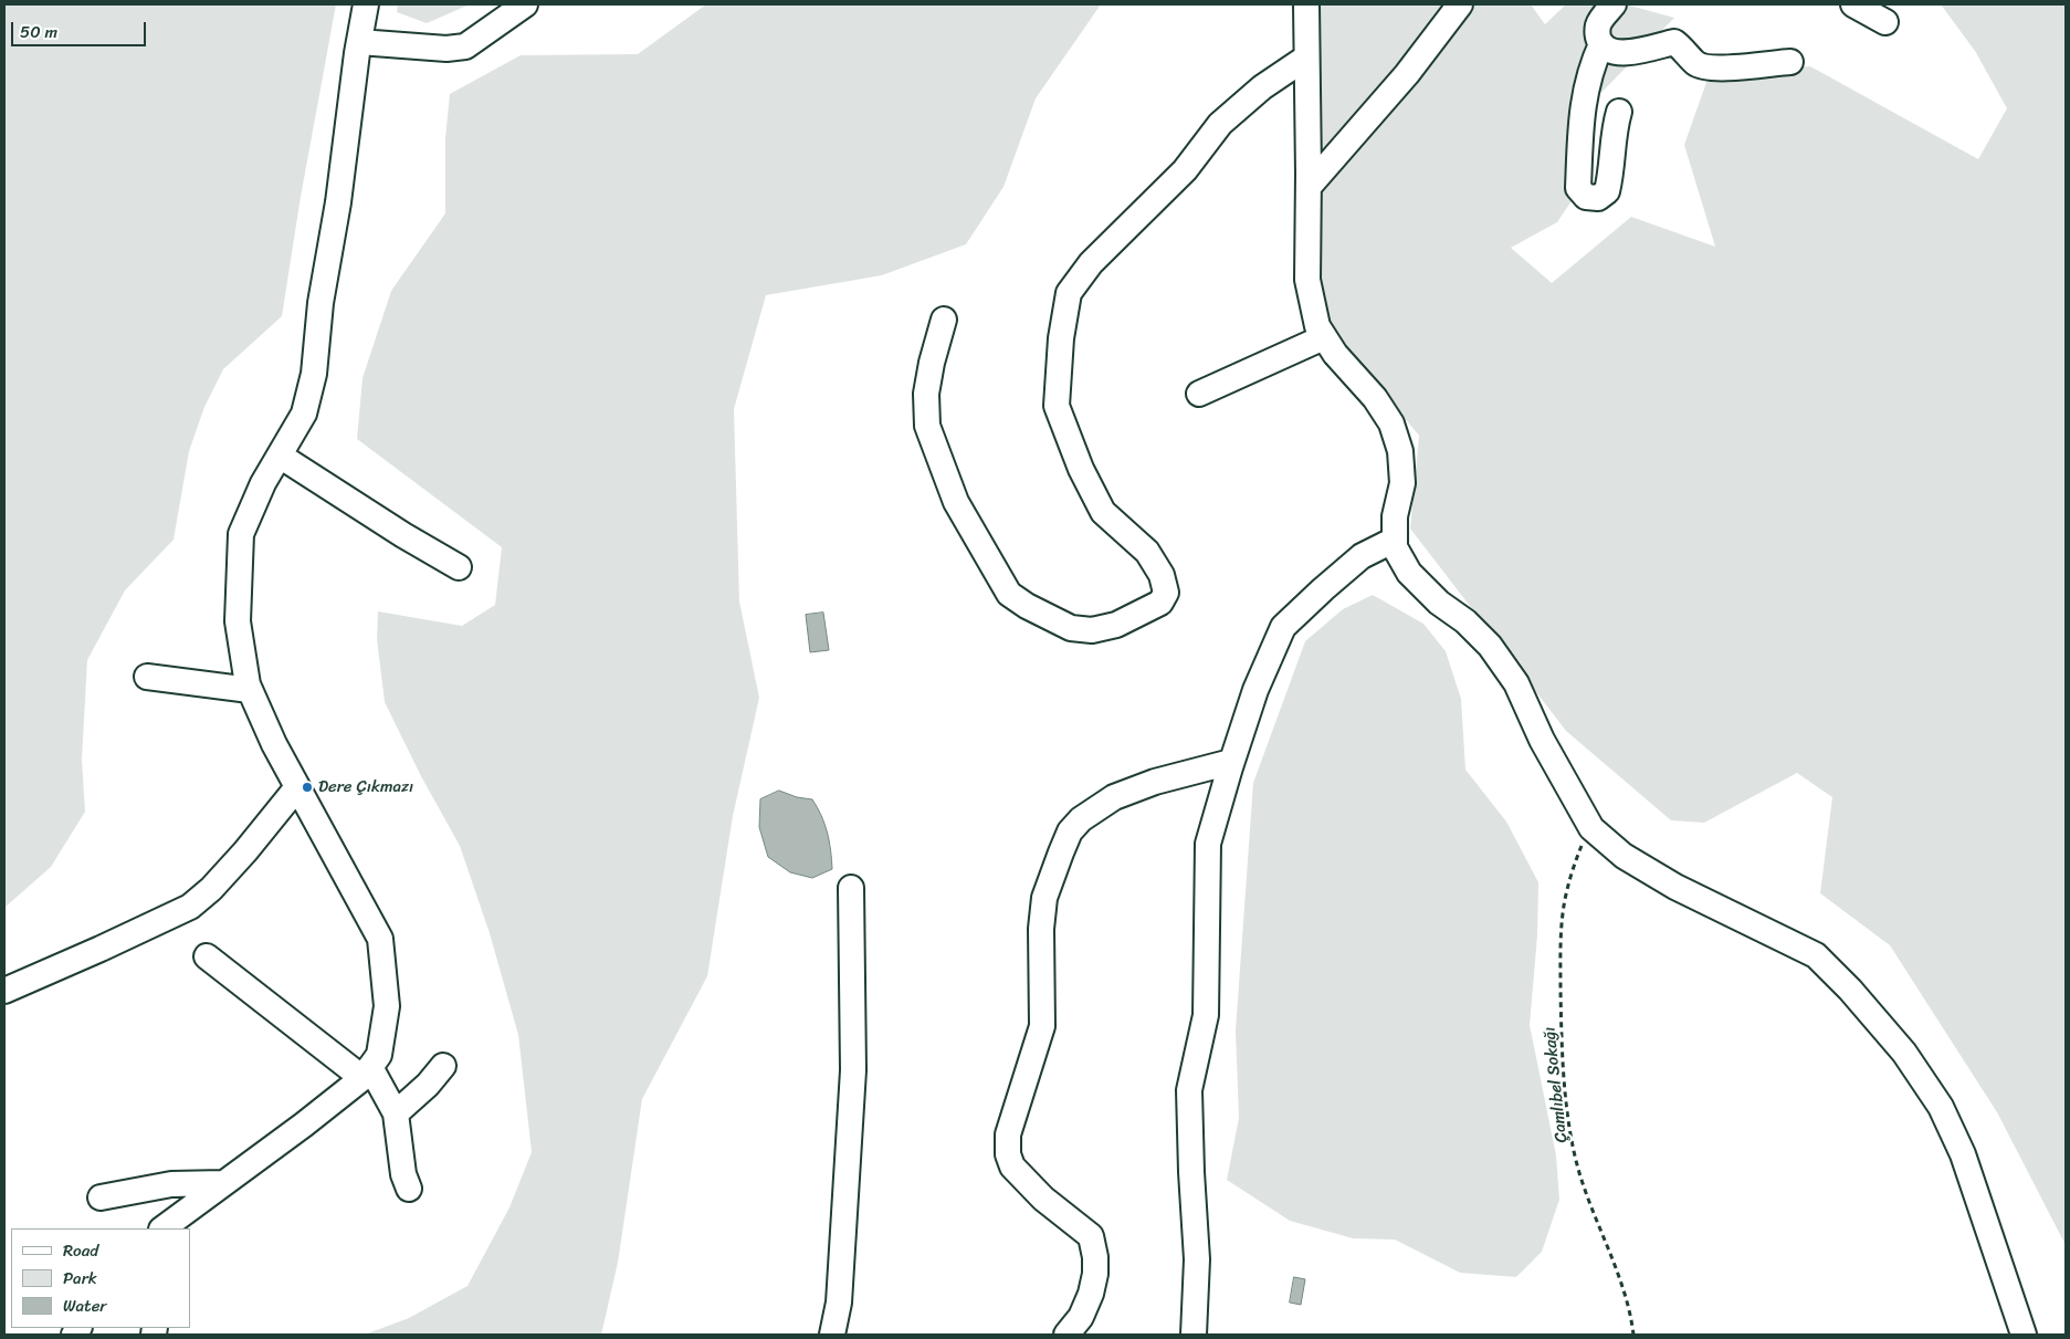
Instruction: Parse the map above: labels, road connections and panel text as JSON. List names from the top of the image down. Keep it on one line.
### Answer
{"streets":{"path":["Çamlıbel Sokağı"]},"places":["Dere Çıkmazı"],"legend":["Road","Park","Water"],"scale_bar":"50 m"}
